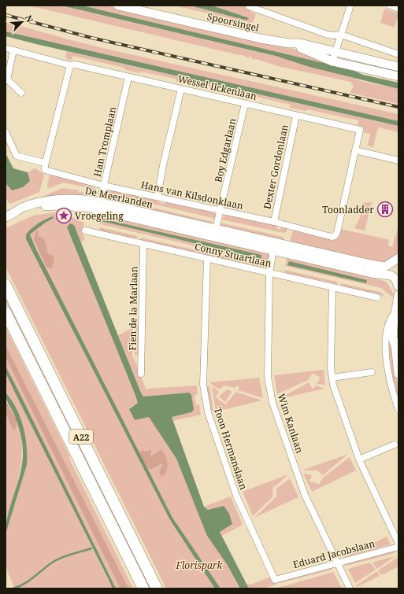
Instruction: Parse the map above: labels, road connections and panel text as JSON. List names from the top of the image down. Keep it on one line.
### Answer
{"streets":{"highway":["A22"],"main road":["Spoorsingel","De Meerlanden"],"street":["Wessel Ilckenlaan","Han Tromplaan","Boy Edgarlaan","Dexter Gordonlaan","Hans van Kilsdonklaan","Conny Stuartlaan","Fien de la Marlaan","Wim Kanlaan","Toon Hermanslaan","Eduard Jacobslaan"]},"crossings":[["Wessel Ilckenlaan","Han Tromplaan"],["Wessel Ilckenlaan","Boy Edgarlaan"],["Wessel Ilckenlaan","Dexter Gordonlaan"],["Wessel Ilckenlaan","Hans van Kilsdonklaan"],["Han Tromplaan","Hans van Kilsdonklaan"],["Han Tromplaan","De Meerlanden"],["Boy Edgarlaan","Hans van Kilsdonklaan"],["Boy Edgarlaan","De Meerlanden"],["Dexter Gordonlaan","Hans van Kilsdonklaan"],["De Meerlanden","Wim Kanlaan"],["Conny Stuartlaan","Fien de la Marlaan"],["Conny Stuartlaan","Wim Kanlaan"],["Conny Stuartlaan","Toon Hermanslaan"],["Wim Kanlaan","Eduard Jacobslaan"],["Toon Hermanslaan","Eduard Jacobslaan"]],"parks":["Florispark"],"places":{"building":["Toonladder"],"place":["Vroegeling"]},"north":"top right"}
